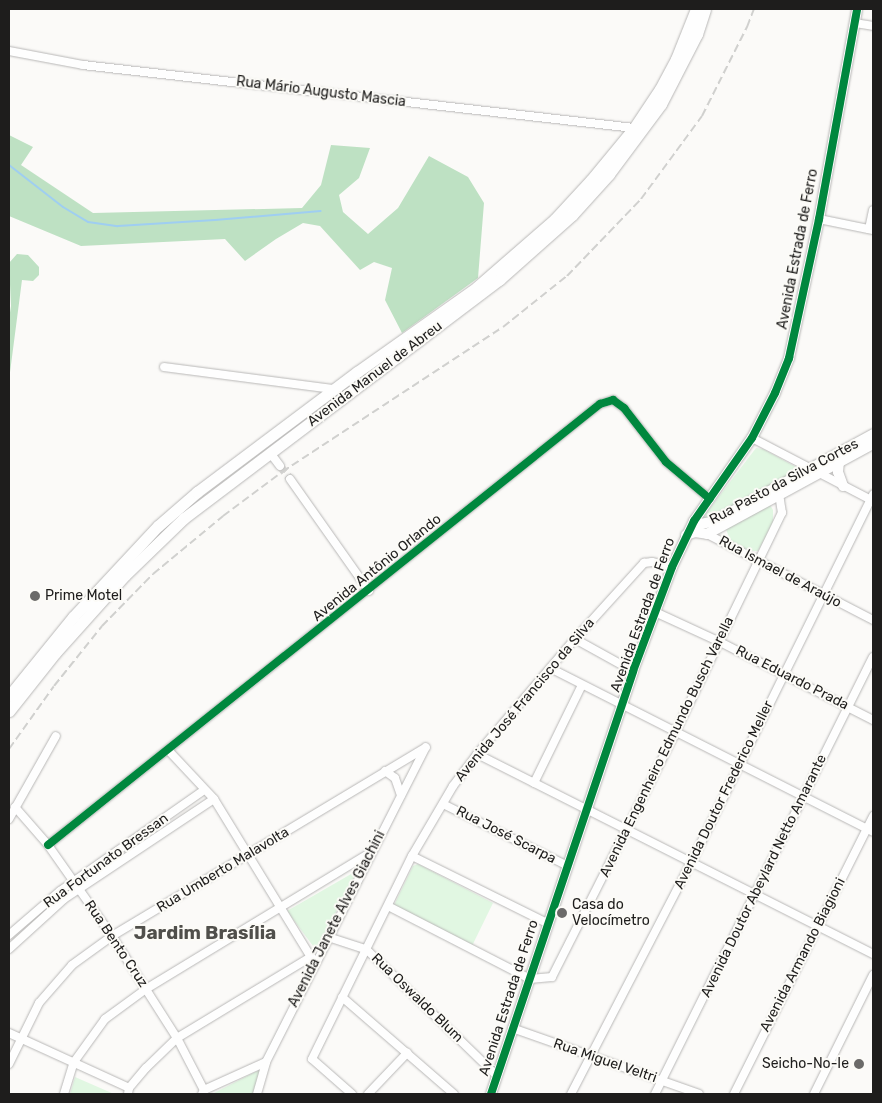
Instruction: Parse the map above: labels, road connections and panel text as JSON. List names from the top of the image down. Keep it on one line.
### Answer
{"streets":{"main road":["Avenida Manuel de Abreu"],"street":["Rua Mário Augusto Mascia","Avenida Estrada de Ferro","Rua Pasto da Silva Cortes","Avenida Antônio Orlando","Rua Ismael de Araújo","Rua Eduardo Prada","Avenida José Francisco da Silva","Avenida Engenheiro Edmundo Busch Varella","Avenida Doutor Frederico Meller","Rua José Scarpa","Rua Fortunato Bressan","Rua Umberto Malavolta","Avenida Doutor Abeylard Netto Amarante","Avenida Janete Alves Giachini","Rua Bento Cruz","Avenida Armando Biagioni","Rua Oswaldo Blum","Rua Miguel Veltri"]},"crossings":[["Rua Mário Augusto Mascia","Avenida Manuel de Abreu"],["Avenida Estrada de Ferro","Rua Pasto da Silva Cortes"],["Avenida Estrada de Ferro","Avenida Antônio Orlando"],["Avenida Estrada de Ferro","Rua Ismael de Araújo"],["Avenida Estrada de Ferro","Rua Eduardo Prada"],["Avenida Estrada de Ferro","Avenida José Francisco da Silva"],["Avenida Estrada de Ferro","Avenida Engenheiro Edmundo Busch Varella"],["Avenida Estrada de Ferro","Rua José Scarpa"],["Avenida Estrada de Ferro","Rua Oswaldo Blum"],["Avenida Estrada de Ferro","Rua Miguel Veltri"],["Rua Pasto da Silva Cortes","Rua Ismael de Araújo"],["Rua Pasto da Silva Cortes","Avenida Engenheiro Edmundo Busch Varella"],["Avenida Antônio Orlando","Rua Bento Cruz"],["Rua Ismael de Araújo","Avenida Engenheiro Edmundo Busch Varella"],["Rua Ismael de Araújo","Avenida Doutor Frederico Meller"],["Rua Eduardo Prada","Avenida Engenheiro Edmundo Busch Varella"],["Rua Eduardo Prada","Avenida Doutor Frederico Meller"],["Rua Eduardo Prada","Avenida Doutor Abeylard Netto Amarante"],["Avenida José Francisco da Silva","Rua José Scarpa"],["Avenida José Francisco da Silva","Rua Oswaldo Blum"],["Avenida Doutor Frederico Meller","Rua Miguel Veltri"],["Rua Fortunato Bressan","Rua Bento Cruz"],["Rua Umberto Malavolta","Avenida Janete Alves Giachini"],["Rua Umberto Malavolta","Rua Bento Cruz"],["Avenida Doutor Abeylard Netto Amarante","Rua Miguel Veltri"],["Avenida Janete Alves Giachini","Rua Oswaldo Blum"]],"districts":["Jardim Brasília"],"places":["Prime Motel","Casa do Velocímetro","Seicho-No-Ie"]}
